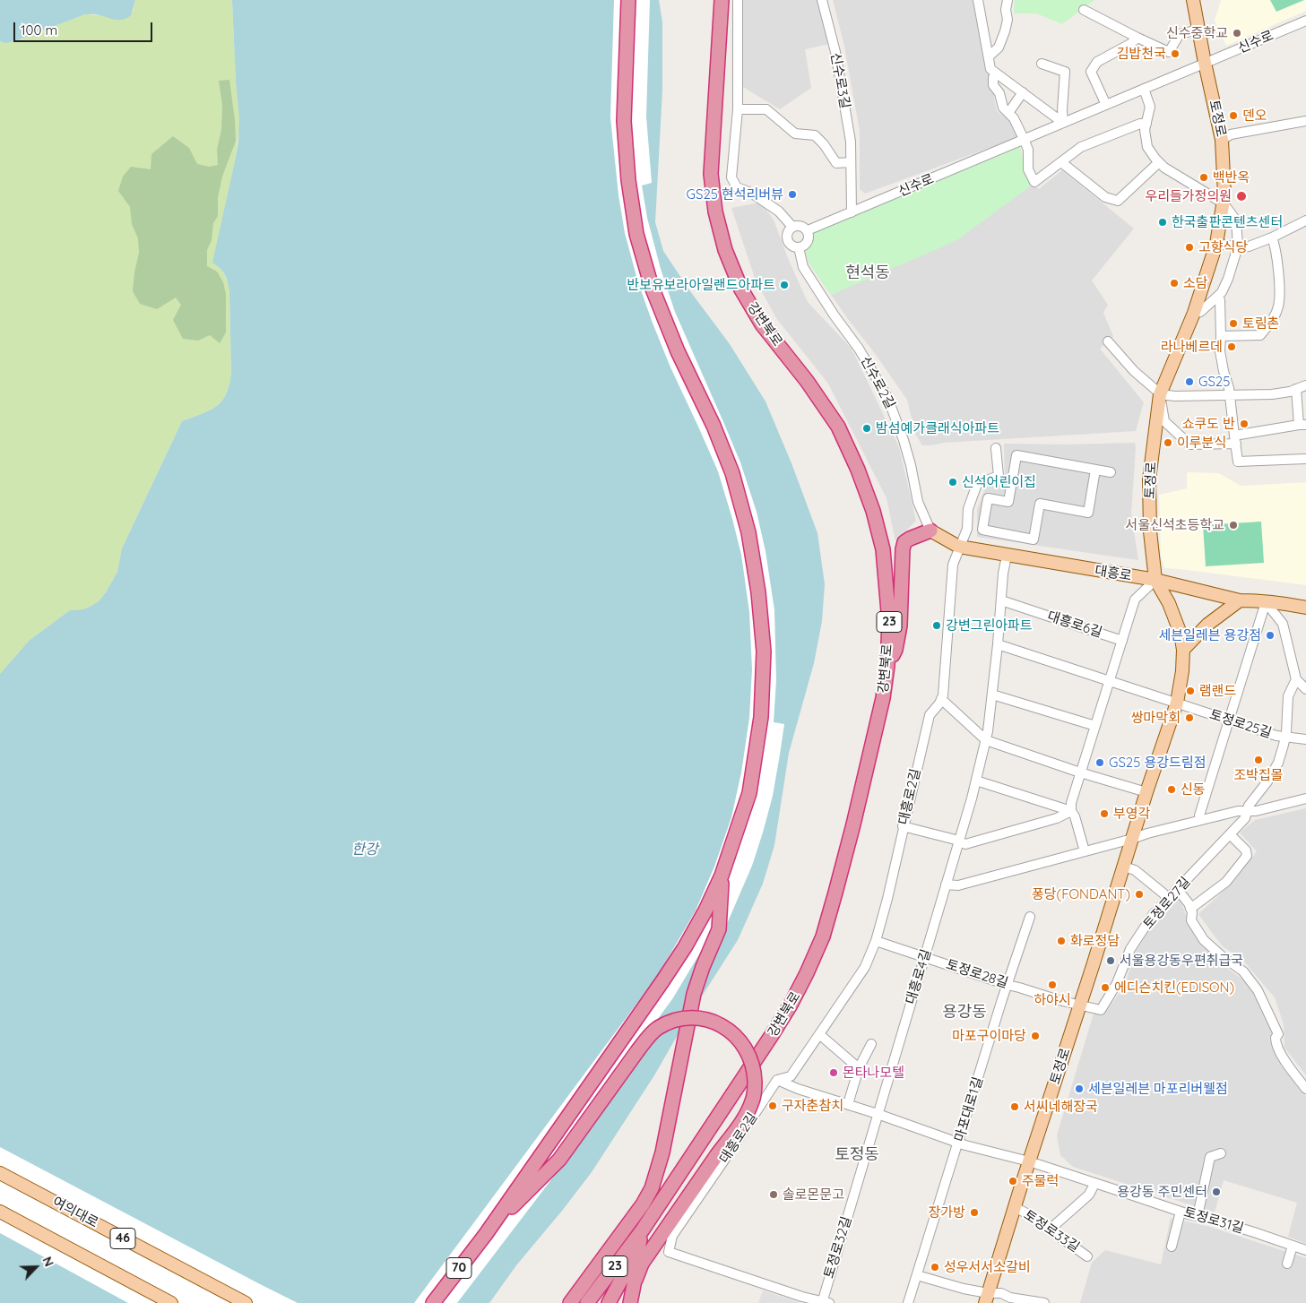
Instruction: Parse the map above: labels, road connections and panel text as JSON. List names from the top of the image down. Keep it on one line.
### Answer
{"streets":{"highway":["강변북로","23","70"],"main road":["토정로","대흥로","여의대로","46"],"street":["신수로","신수로3길","신수로2길","대흥로6길","토정로25길","대흥로2길","토정로27길","토정로28길","대흥로4길","마포대로1길","토정로31길","토정로33길","토정로32길"]},"crossings":[["신수로","신수로3길"],["신수로","토정로"],["신수로","신수로2길"],["토정로","대흥로"],["토정로","토정로25길"],["토정로","토정로27길"],["토정로","토정로28길"],["토정로","토정로31길"],["토정로","토정로33길"],["신수로2길","대흥로"],["대흥로","대흥로2길"],["대흥로","대흥로4길"],["대흥로6길","대흥로4길"],["토정로25길","토정로27길"],["대흥로2길","토정로28길"],["대흥로2길","토정로32길"],["토정로27길","토정로28길"],["토정로28길","대흥로4길"],["토정로28길","마포대로1길"],["대흥로4길","토정로32길"]],"districts":["현석동","용강동","토정동"],"water":["한강"],"places":["신수중학교","김밥천국","덴오","백반옥","GS25 현석리버뷰","우리들가정의원","한국출판콘텐츠센터","고향식당","소담","반보유보라아일랜드아파트","토림촌","라나베르데","GS25","쇼쿠도 반","밤섬예가클래식아파트","이루분식","신석어린이집","서울신석초등학교","강변그린아파트","세븐일레븐 용강점","램랜드","쌍마막회","조박집몰","GS25 용강드림점","신동","부영각","퐁당(FONDANT)","화로정담","서울용강동우편취급국","하야시","에디슨치킨(EDISON)","마포구이마당","몬타나모텔","세븐일레븐 마포리버웰점","구자춘참치","서씨네해장국","주물럭","용강동 주민센터","솔로몬문고","장가방","성우서서소갈비"],"scale_bar":"100 m","north":"top right"}
